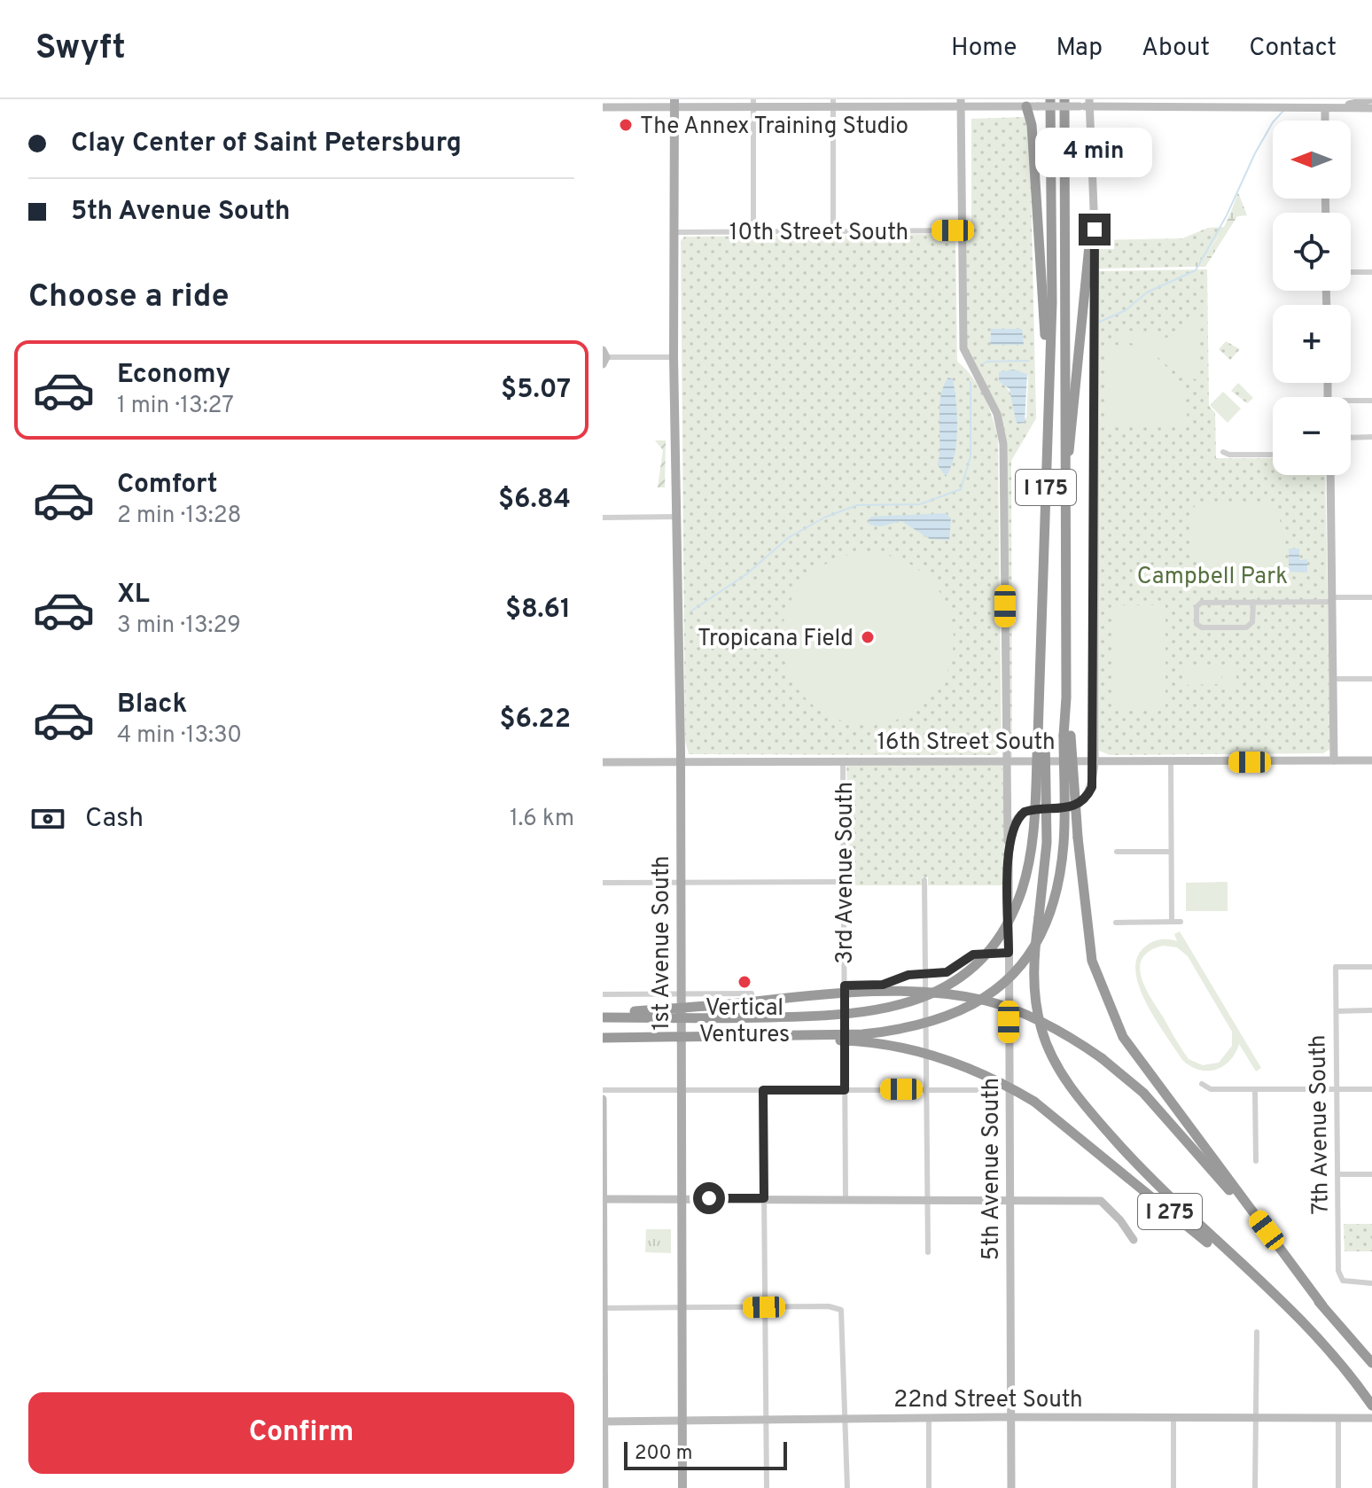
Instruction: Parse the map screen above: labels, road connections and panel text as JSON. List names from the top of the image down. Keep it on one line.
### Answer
{"streets":{"highway":["I 175","I 275"],"main road":["1st Avenue South"],"street":["10th Street South","16th Street South","3rd Avenue South","7th Avenue South","5th Avenue South","22nd Street South"]},"crossings":[["10th Street South","1st Avenue South"],["16th Street South","3rd Avenue South"],["16th Street South","1st Avenue South"],["16th Street South","5th Avenue South"],["1st Avenue South","22nd Street South"],["5th Avenue South","22nd Street South"]],"parks":["Campbell Park"],"places":["The Annex Training Studio","Tropicana Field","Vertical Ventures"],"scale_bar":"200 m","north":"left","page":{"header":"Swyft","nav":["Home","Map","About","Contact"],"banner":["Clay Center of Saint Petersburg","5th Avenue South"],"map_buttons":["+","−"],"bubble":"4 min","heading":"Choose a ride","list":[{"name":"Economy","note":"1 min · 13:27","value":"$5.07"},{"name":"Comfort","note":"2 min · 13:28","value":"$6.84"},{"name":"XL","note":"3 min · 13:29","value":"$8.61"},{"name":"Black","note":"4 min · 13:30","value":"$6.22"}],"pay":["Cash","1.6 km"],"buttons":"Confirm","scale":"200 m"}}
